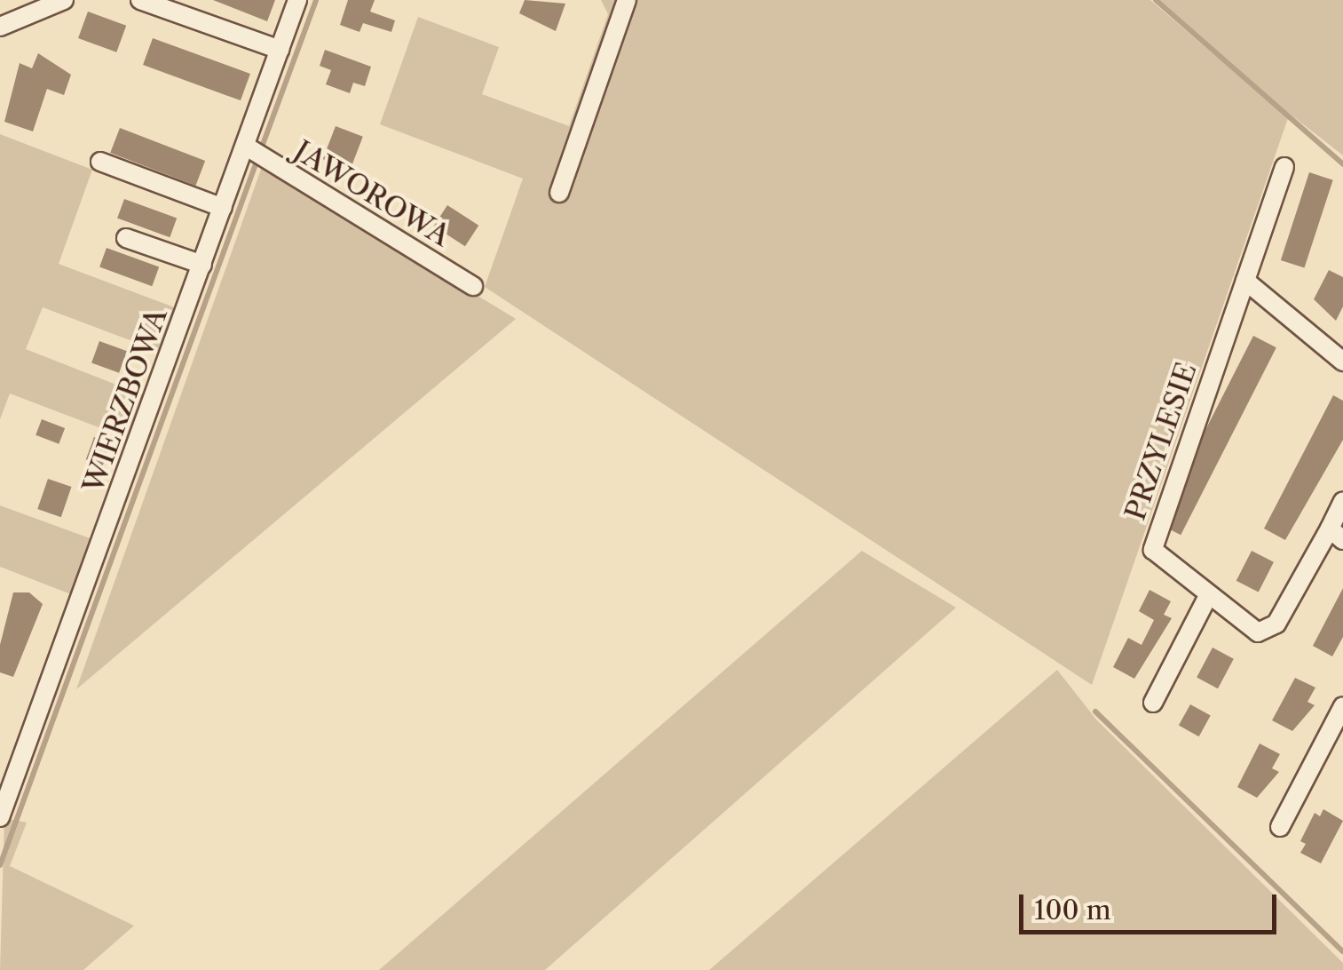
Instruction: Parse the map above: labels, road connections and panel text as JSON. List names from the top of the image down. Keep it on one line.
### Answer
{"streets":{"street":["JAWOROWA","WIERZBOWA","PRZYLESIE"]},"crossings":[["JAWOROWA","WIERZBOWA"]],"scale_bar":"100 m"}
